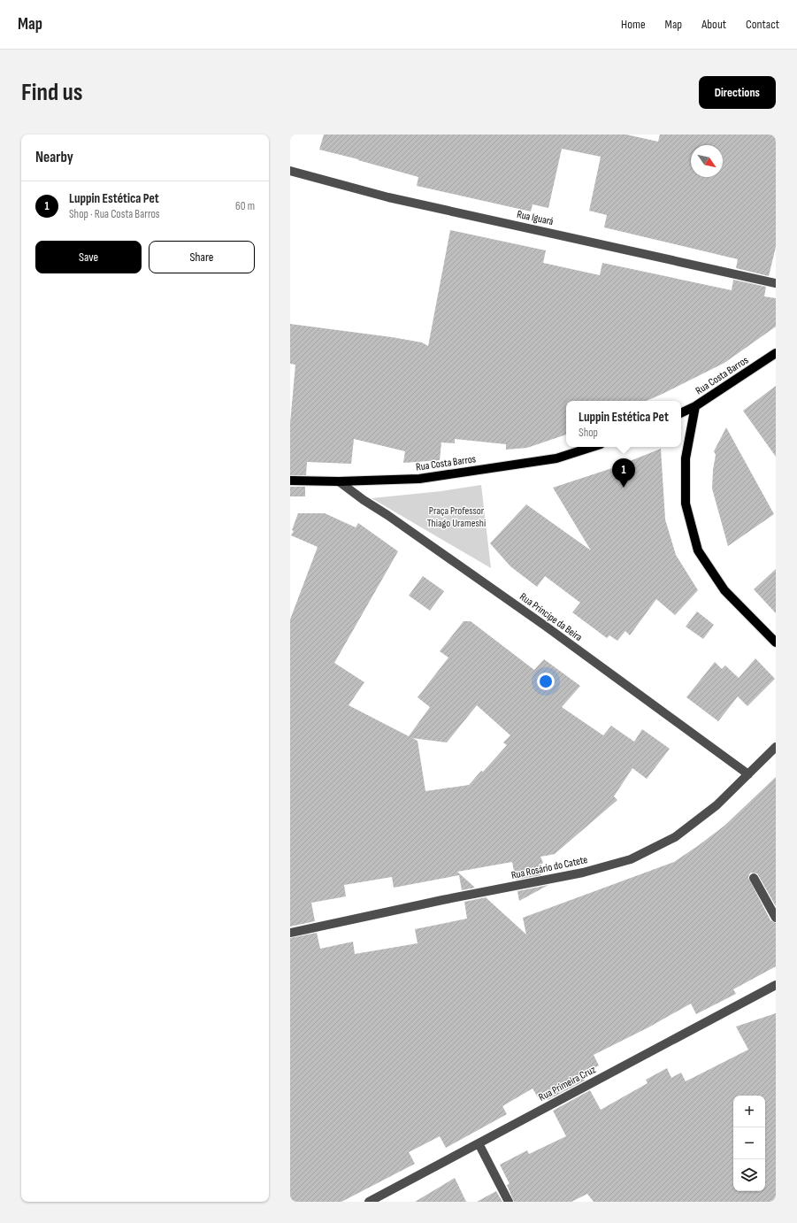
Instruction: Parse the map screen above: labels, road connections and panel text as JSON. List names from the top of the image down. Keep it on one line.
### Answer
{"streets":{"main road":["Rua Costa Barros"],"street":["Rua Iguará","Rua Principe da Beira","Rua Rosário do Catete","Rua Primeira Cruz"]},"crossings":[["Rua Costa Barros","Rua Principe da Beira"],["Rua Principe da Beira","Rua Rosário do Catete"]],"parks":["Praça Professor Thiago Urameshi"],"north":"bottom right","page":{"header":"Map","nav":["Home","Map","About","Contact"],"buttons":["Directions",["Save","Share"]],"title":"Find us","heading":"Nearby","list":[{"mark":"1","name":"Luppin Estética Pet","note":"Shop · Rua Costa Barros","value":"60 m"}],"popup":["Luppin Estética Pet","Shop"],"pins":"1","map_buttons":["+","−"]}}
